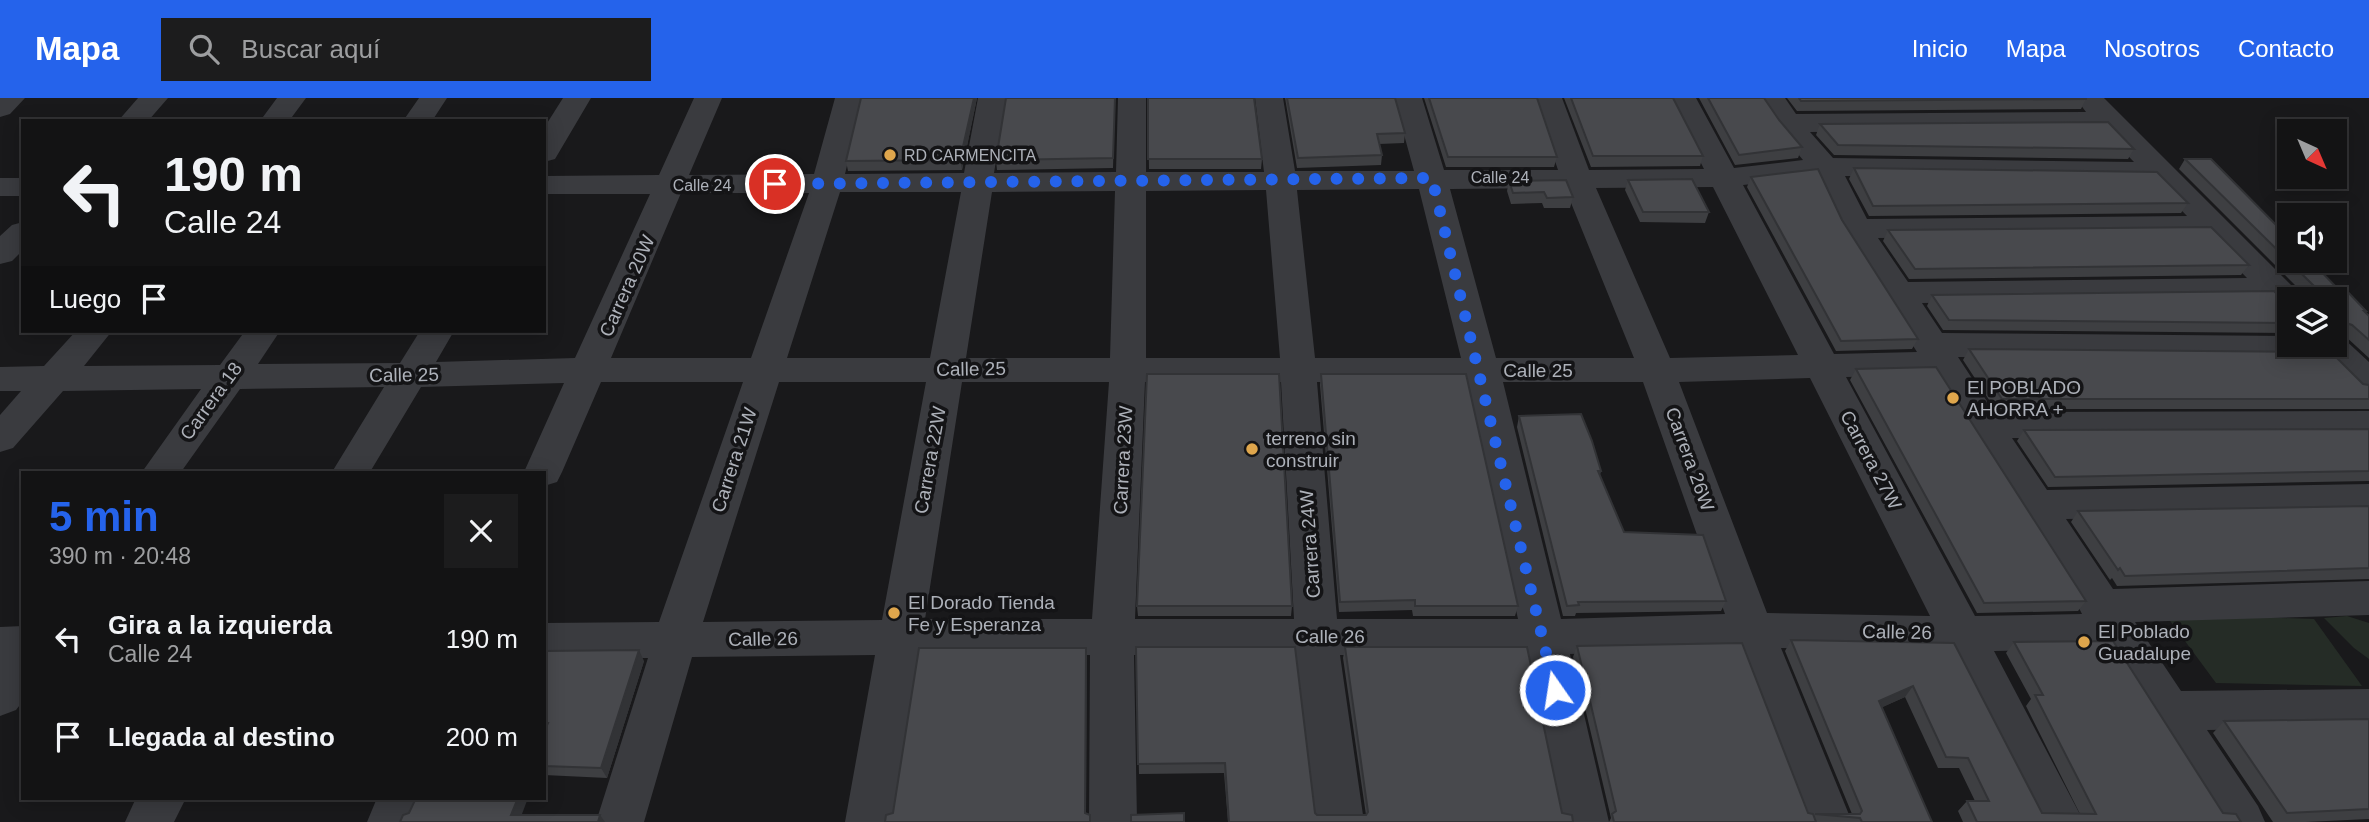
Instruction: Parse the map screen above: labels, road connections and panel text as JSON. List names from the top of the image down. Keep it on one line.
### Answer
{"streets":{"street":["Calle 24","Carrera 20W","Calle 25","Carrera 18","Carrera 26W","Carrera 21W","Carrera 22W","Carrera 23W","Carrera 27W","Carrera 24W","Calle 26"]},"crossings":[["Calle 24","Carrera 20W"],["Calle 24","Carrera 26W"],["Calle 24","Carrera 21W"],["Calle 24","Carrera 22W"],["Calle 24","Carrera 23W"],["Calle 24","Carrera 27W"],["Calle 24","Carrera 24W"],["Carrera 20W","Calle 25"],["Calle 25","Carrera 18"],["Calle 25","Carrera 26W"],["Calle 25","Carrera 21W"],["Calle 25","Carrera 22W"],["Calle 25","Carrera 23W"],["Calle 25","Carrera 27W"],["Calle 25","Carrera 24W"],["Carrera 26W","Calle 26"],["Carrera 21W","Calle 26"],["Carrera 22W","Calle 26"],["Carrera 23W","Calle 26"],["Carrera 27W","Calle 26"],["Carrera 24W","Calle 26"]],"places":["RD CARMENCITA","El POBLADO AHORRA +","terreno sin construir","El Dorado Tienda Fe y Esperanza","El Poblado Guadalupe"],"north":"bottom right","page":{"header":"Mapa","search":"Buscar aquí","nav":["Inicio","Mapa","Nosotros","Contacto"],"turn":["190 m","Calle 24"],"then":"Luego","heading":["5 min","390 m · 20:48"],"list":[{"name":"Gira a la izquierda","note":"Calle 24","value":"190 m"},{"name":"Llegada al destino","value":"200 m"}]}}
